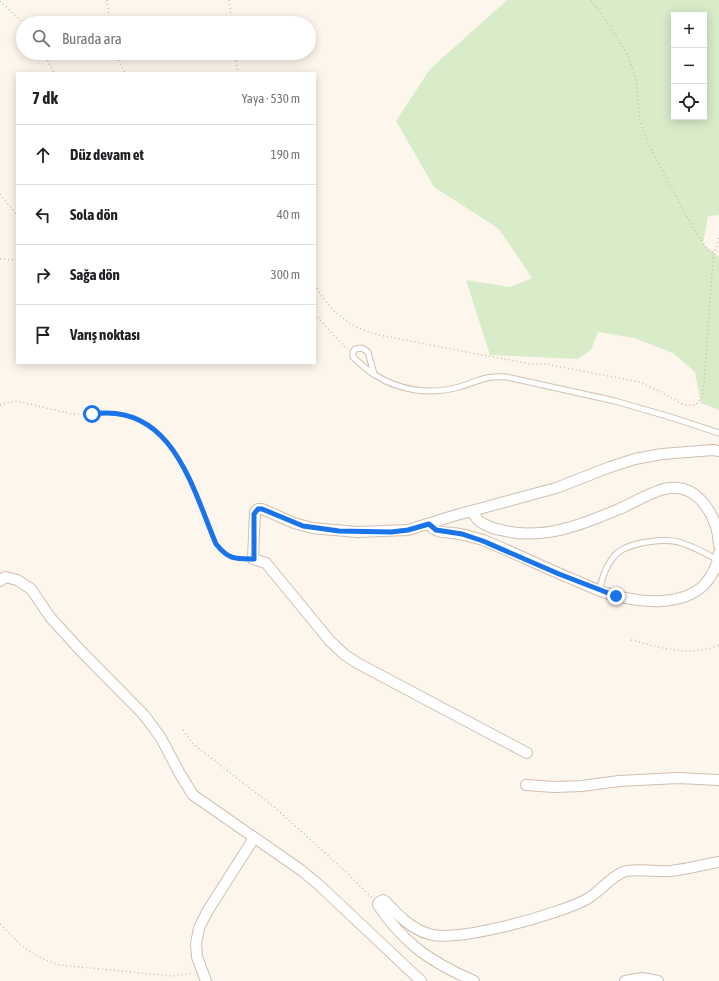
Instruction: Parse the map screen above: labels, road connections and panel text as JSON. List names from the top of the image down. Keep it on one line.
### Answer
{"page":{"map_buttons":["+","−"],"search":"Burada ara","heading":["7 dk","Yaya · 530 m"],"list":[["Düz devam et","190 m"],["Sola dön","40 m"],["Sağa dön","300 m"],"Varış noktası"]}}
